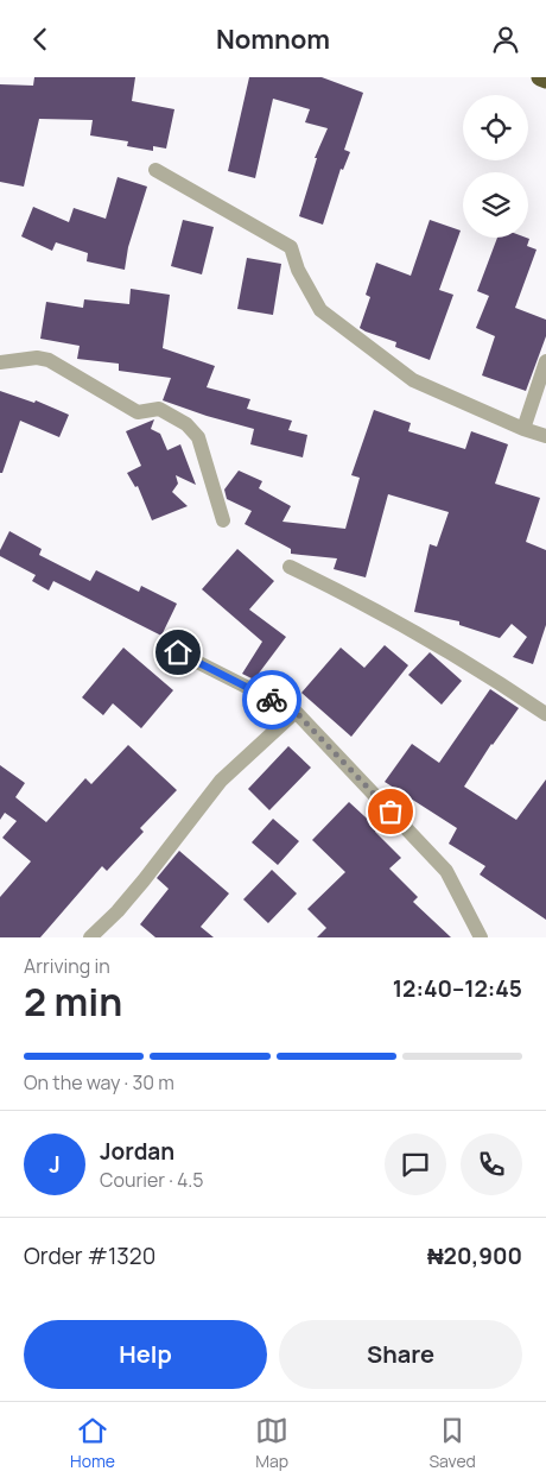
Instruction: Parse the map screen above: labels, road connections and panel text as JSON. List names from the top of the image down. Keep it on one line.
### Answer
{"page":{"header":"Nomnom","heading":["2 min","Arriving in","12:40–12:45"],"panel":["Jordan","Courier · 4.5","Order #1320","₦20,900"],"bar":"On the way · 30 m","round":"J","buttons":["Help","Share"],"tabs":["Home","Map","Saved"]}}
